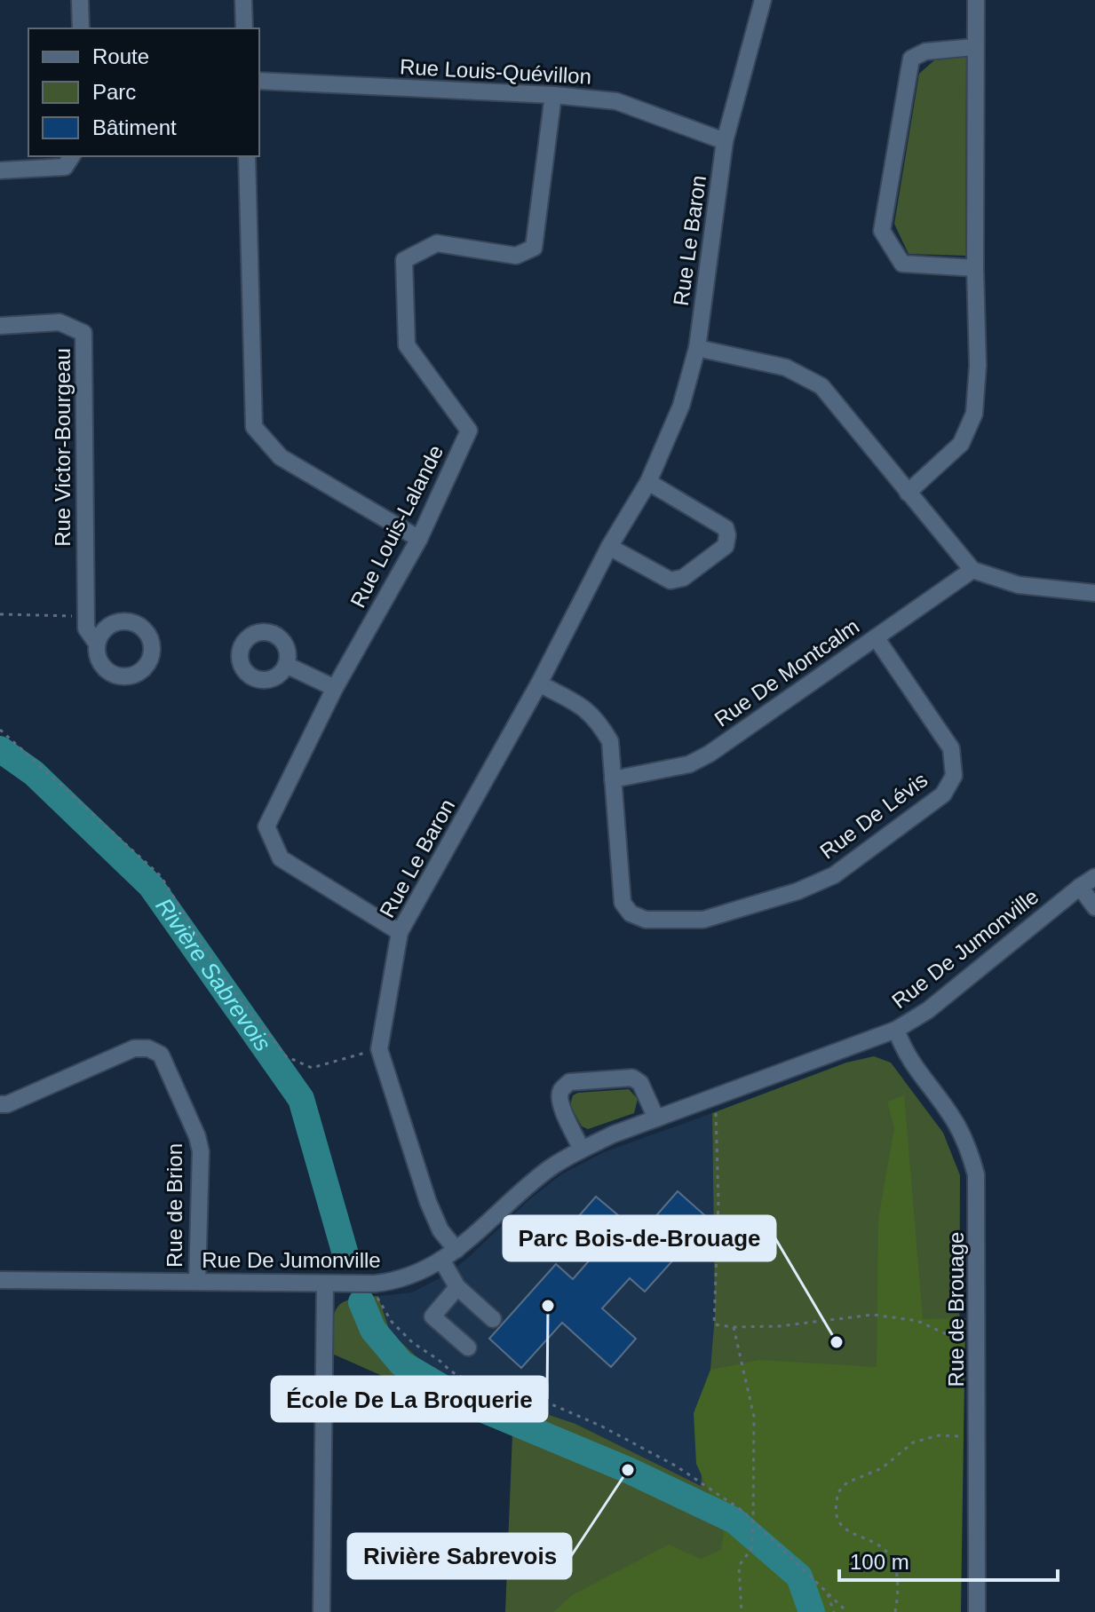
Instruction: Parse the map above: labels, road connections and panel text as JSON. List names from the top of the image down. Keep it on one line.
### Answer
{"streets":{"street":["Rue Louis-Quévillon","Rue Le Baron","Rue Victor-Bourgeau","Rue Louis-Lalande","Rue De Montcalm","Rue De Lévis","Rue De Jumonville","Rue de Brion","Rue de Brouage"]},"crossings":[["Rue Louis-Quévillon","Rue Le Baron"],["Rue Louis-Quévillon","Rue Louis-Lalande"],["Rue Le Baron","Rue Louis-Lalande"],["Rue Le Baron","Rue De Lévis"],["Rue Le Baron","Rue De Jumonville"],["Rue De Montcalm","Rue De Lévis"],["Rue De Jumonville","Rue de Brion"],["Rue De Jumonville","Rue de Brouage"]],"water":["Rivière Sabrevois"],"places":["École De La Broquerie","Parc Bois-de-Brouage","Rivière Sabrevois"],"legend":["Route","Parc","Bâtiment"],"scale_bar":"100 m"}
